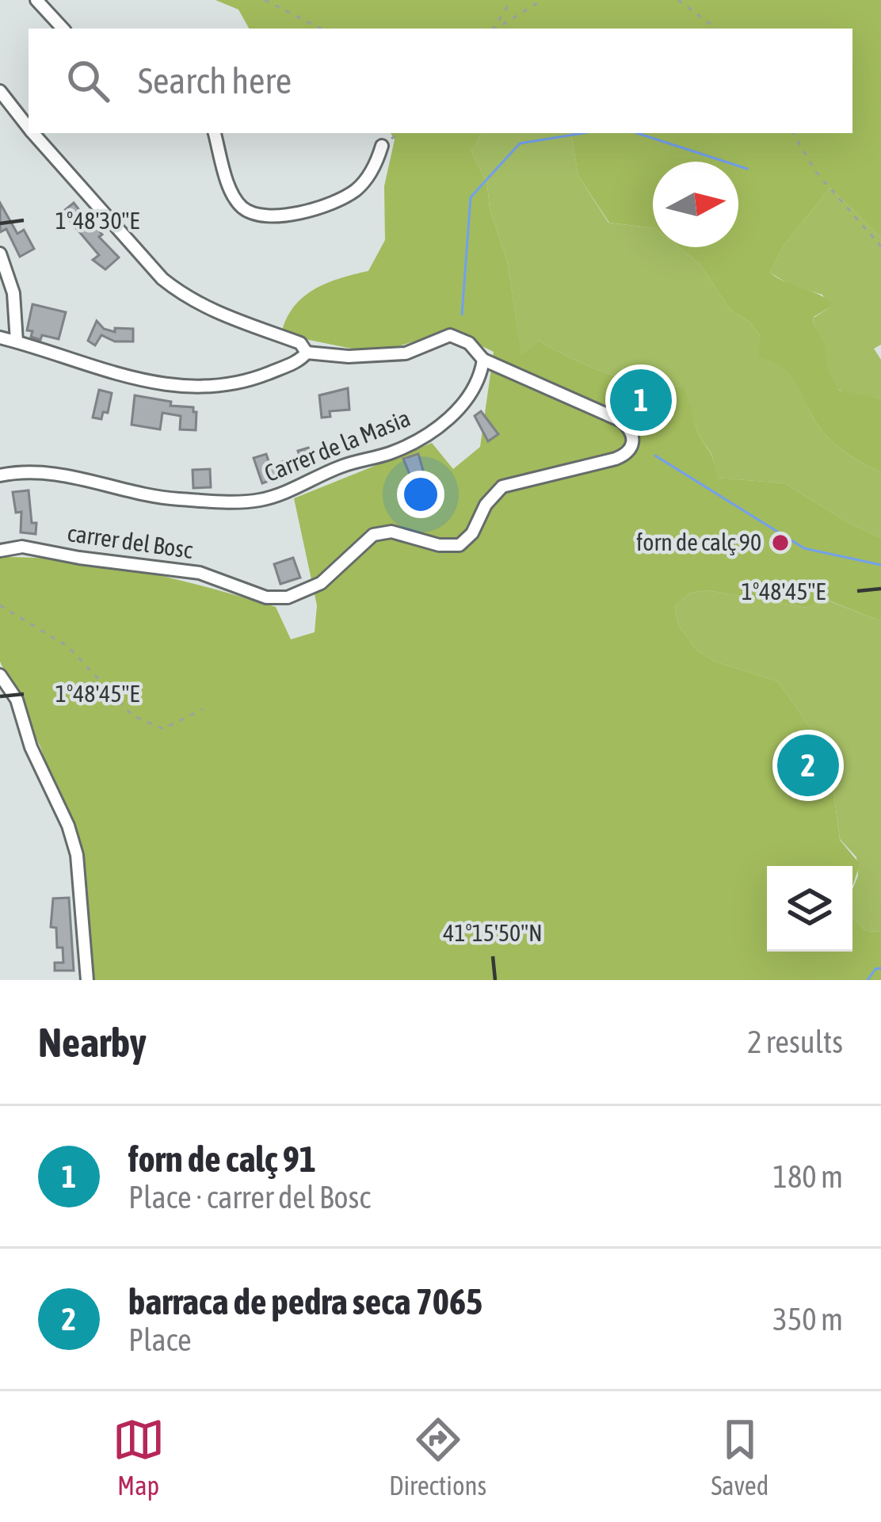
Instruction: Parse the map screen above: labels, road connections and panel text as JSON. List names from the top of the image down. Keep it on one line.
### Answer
{"streets":{"street":["Carrer de la Masia","carrer del Bosc"]},"crossings":[["Carrer de la Masia","carrer del Bosc"]],"places":["forn de calç 90"],"north":"right","page":{"search":"Search here","pins":["1","2"],"heading":["Nearby","2 results"],"list":[{"mark":"1","name":"forn de calç 91","note":"Place · carrer del Bosc","value":"180 m"},{"mark":"2","name":"barraca de pedra seca 7065","note":"Place","value":"350 m"}],"nav":["Map","Directions","Saved"]},"coordinates":["1°48'30\"E","1°48'45\"E","41°15'50\"N"]}
